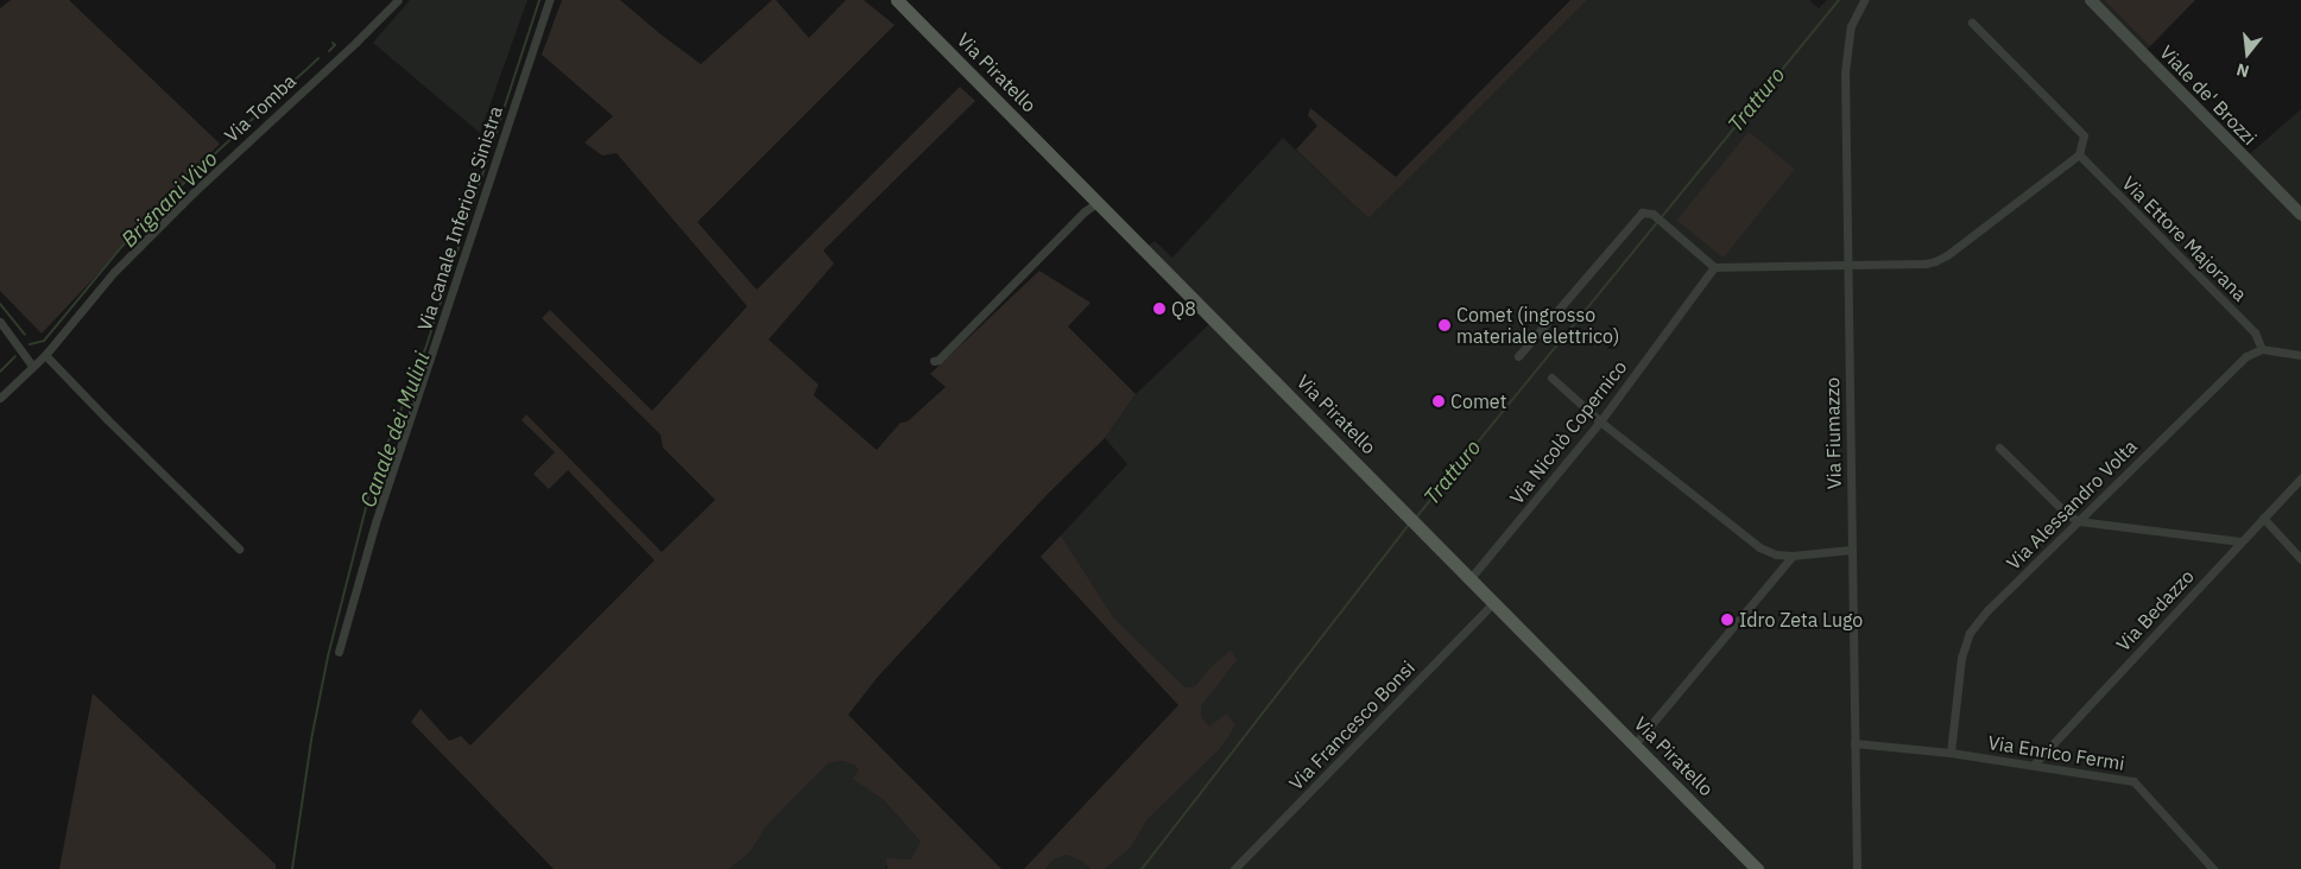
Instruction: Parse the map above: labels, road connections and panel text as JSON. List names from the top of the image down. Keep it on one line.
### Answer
{"streets":{"main road":["Via Piratello"],"street":["Viale de' Brozzi","Via Tomba","Via canale Inferiore Sinistra","Via Ettore Majorana","Via Nicolò Copernico","Via Fiumazzo","Via Alessandro Volta","Via Bedazzo","Via Francesco Bonsi","Via Enrico Fermi"]},"crossings":[["Via Piratello","Via Nicolò Copernico"],["Via Piratello","Via Francesco Bonsi"],["Via Ettore Majorana","Via Alessandro Volta"],["Via Fiumazzo","Via Enrico Fermi"],["Via Alessandro Volta","Via Enrico Fermi"],["Via Bedazzo","Via Enrico Fermi"]],"water":["Tratturo","Brignani Vivo","Canale dei Mulini"],"places":["Q8","Comet (ingrosso materiale elettrico)","Comet","Idro Zeta Lugo"],"north":"bottom"}
